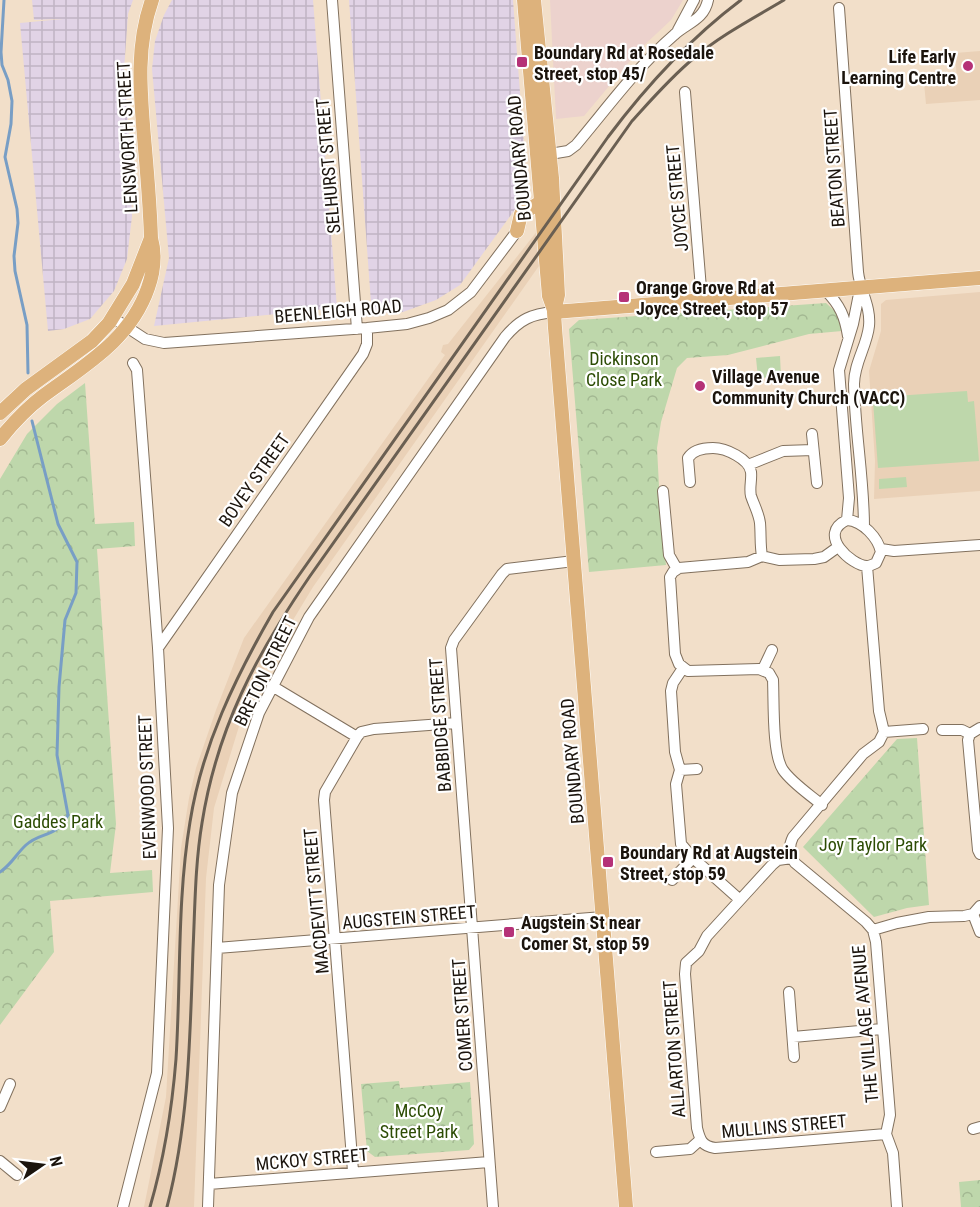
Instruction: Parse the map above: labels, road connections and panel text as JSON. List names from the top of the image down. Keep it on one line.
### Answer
{"streets":{"main road":["LENSWORTH STREET","BOUNDARY ROAD"],"street":["SELHURST STREET","BEATON STREET","JOYCE STREET","BEENLEIGH ROAD","BOVEY STREET","BRETON STREET","BABBIDGE STREET","EVENWOOD STREET","MACDEVITT STREET","AUGSTEIN STREET","COMER STREET","THE VILLAGE AVENUE","ALLARTON STREET","MULLINS STREET","MCKOY STREET"]},"crossings":[["LENSWORTH STREET","BEENLEIGH ROAD"],["BOUNDARY ROAD","BRETON STREET"],["BOUNDARY ROAD","BABBIDGE STREET"],["BOUNDARY ROAD","AUGSTEIN STREET"],["SELHURST STREET","BEENLEIGH ROAD"],["SELHURST STREET","BOVEY STREET"],["BEENLEIGH ROAD","BOVEY STREET"],["BOVEY STREET","EVENWOOD STREET"],["BRETON STREET","AUGSTEIN STREET"],["BRETON STREET","MCKOY STREET"],["BABBIDGE STREET","AUGSTEIN STREET"],["BABBIDGE STREET","COMER STREET"],["MACDEVITT STREET","AUGSTEIN STREET"],["MACDEVITT STREET","MCKOY STREET"],["AUGSTEIN STREET","COMER STREET"],["COMER STREET","MCKOY STREET"],["THE VILLAGE AVENUE","ALLARTON STREET"],["THE VILLAGE AVENUE","MULLINS STREET"],["ALLARTON STREET","MULLINS STREET"]],"parks":["Dickinson Close Park","Gaddes Park","Joy Taylor Park","McCoy Street Park"],"places":{"transit":["Boundary Rd at Rosedale Street, stop 45/","Orange Grove Rd at Joyce Street, stop 57","Boundary Rd at Augstein Street, stop 59","Augstein St near Comer St, stop 59"],"other":["Life Early Learning Centre","Village Avenue Community Church (VACC)"]},"north":"right"}
